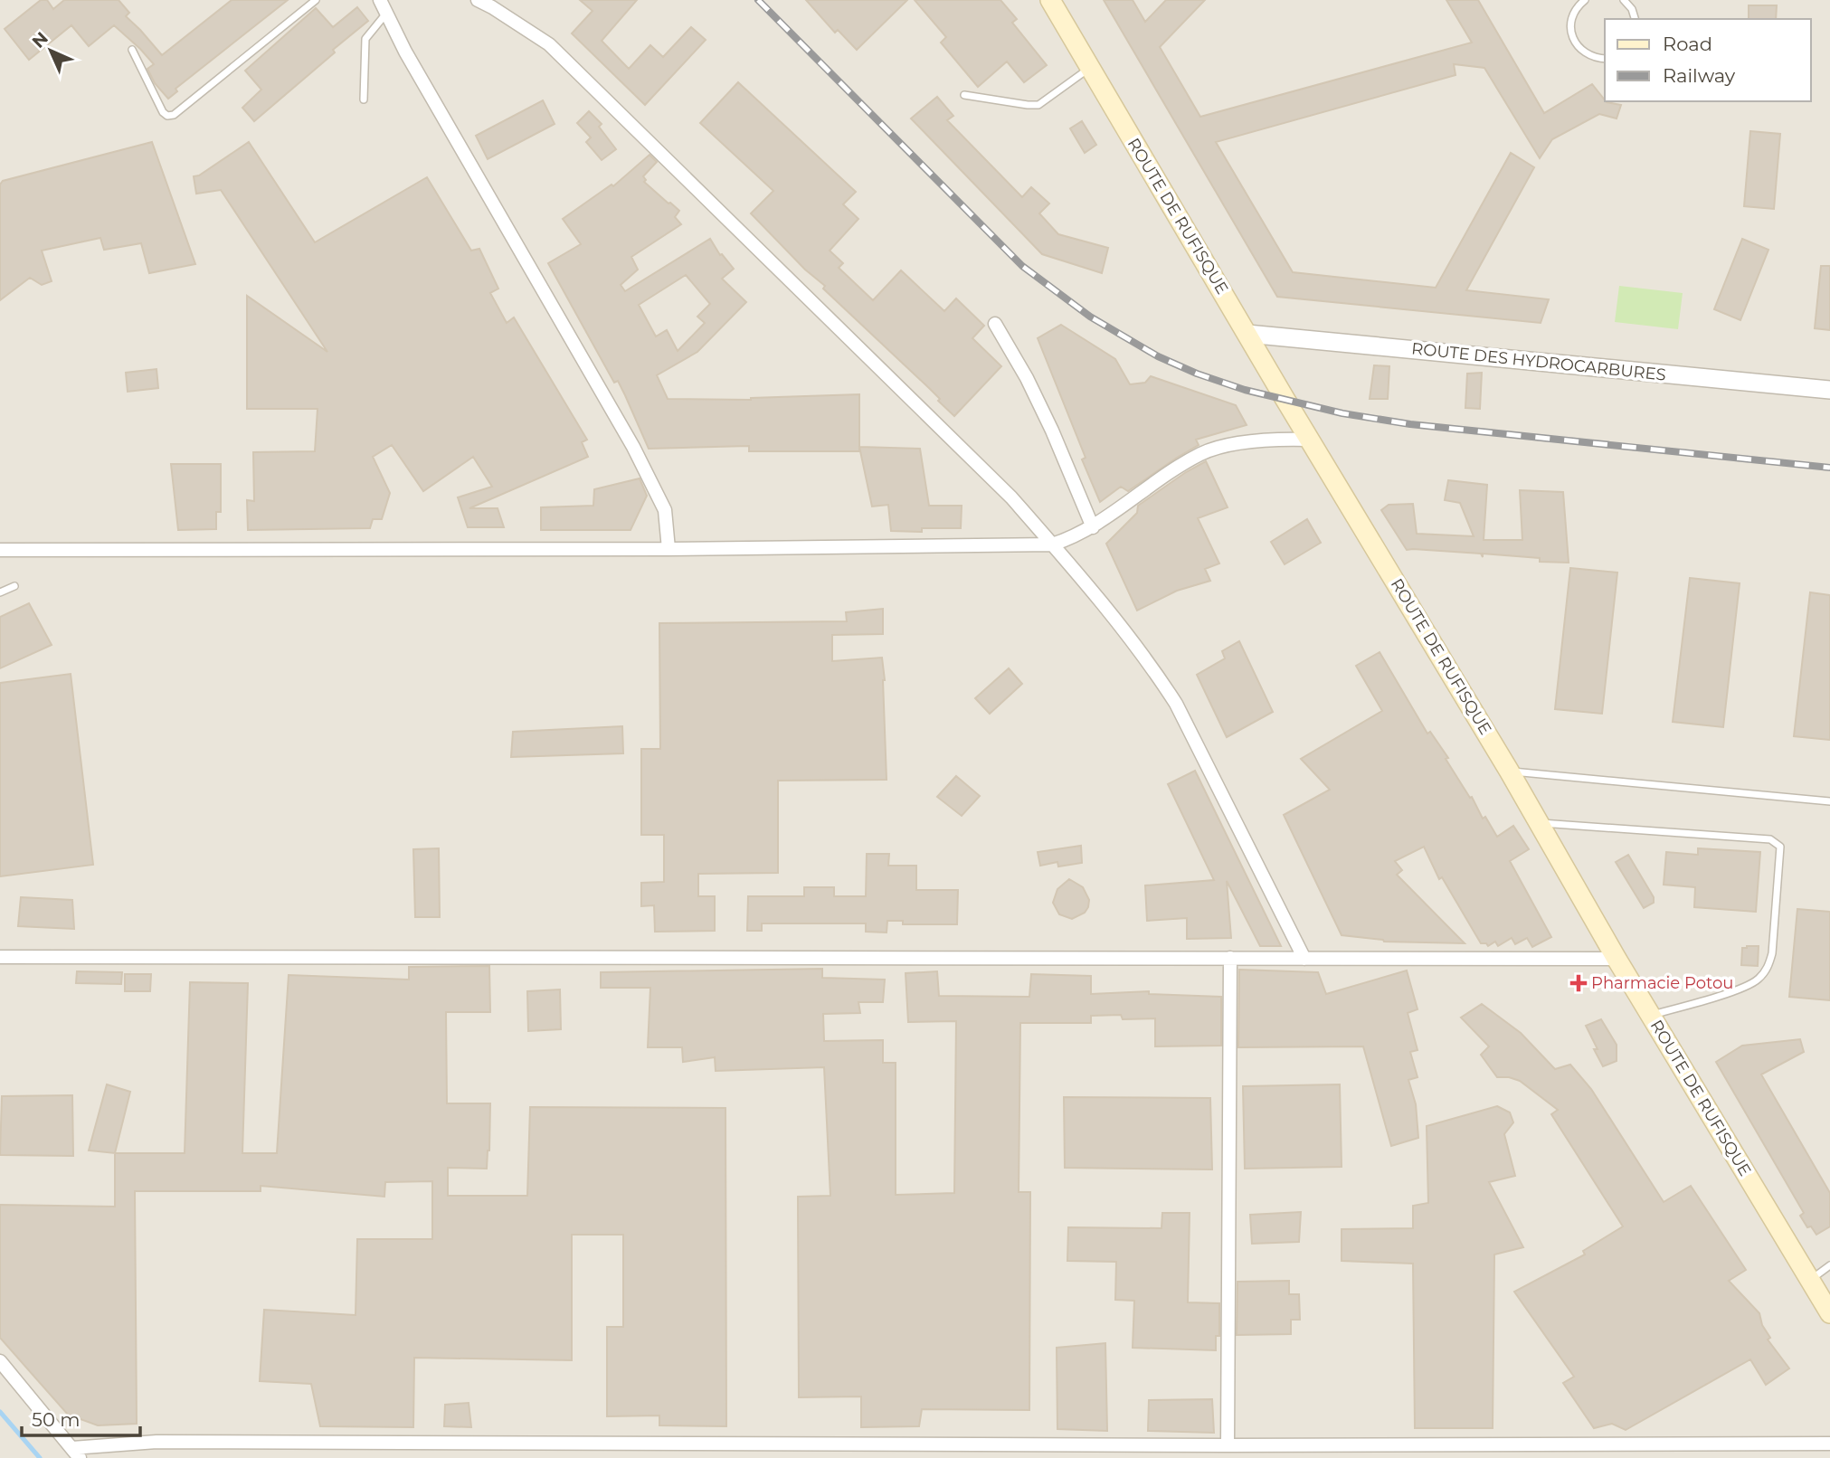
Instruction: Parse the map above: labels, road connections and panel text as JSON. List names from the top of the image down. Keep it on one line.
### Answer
{"streets":{"main road":["ROUTE DE RUFISQUE"],"street":["ROUTE DES HYDROCARBURES"]},"crossings":[["ROUTE DE RUFISQUE","ROUTE DES HYDROCARBURES"]],"places":{"health":["Pharmacie Potou"]},"legend":["Road","Railway"],"scale_bar":"50 m","north":"top left"}
